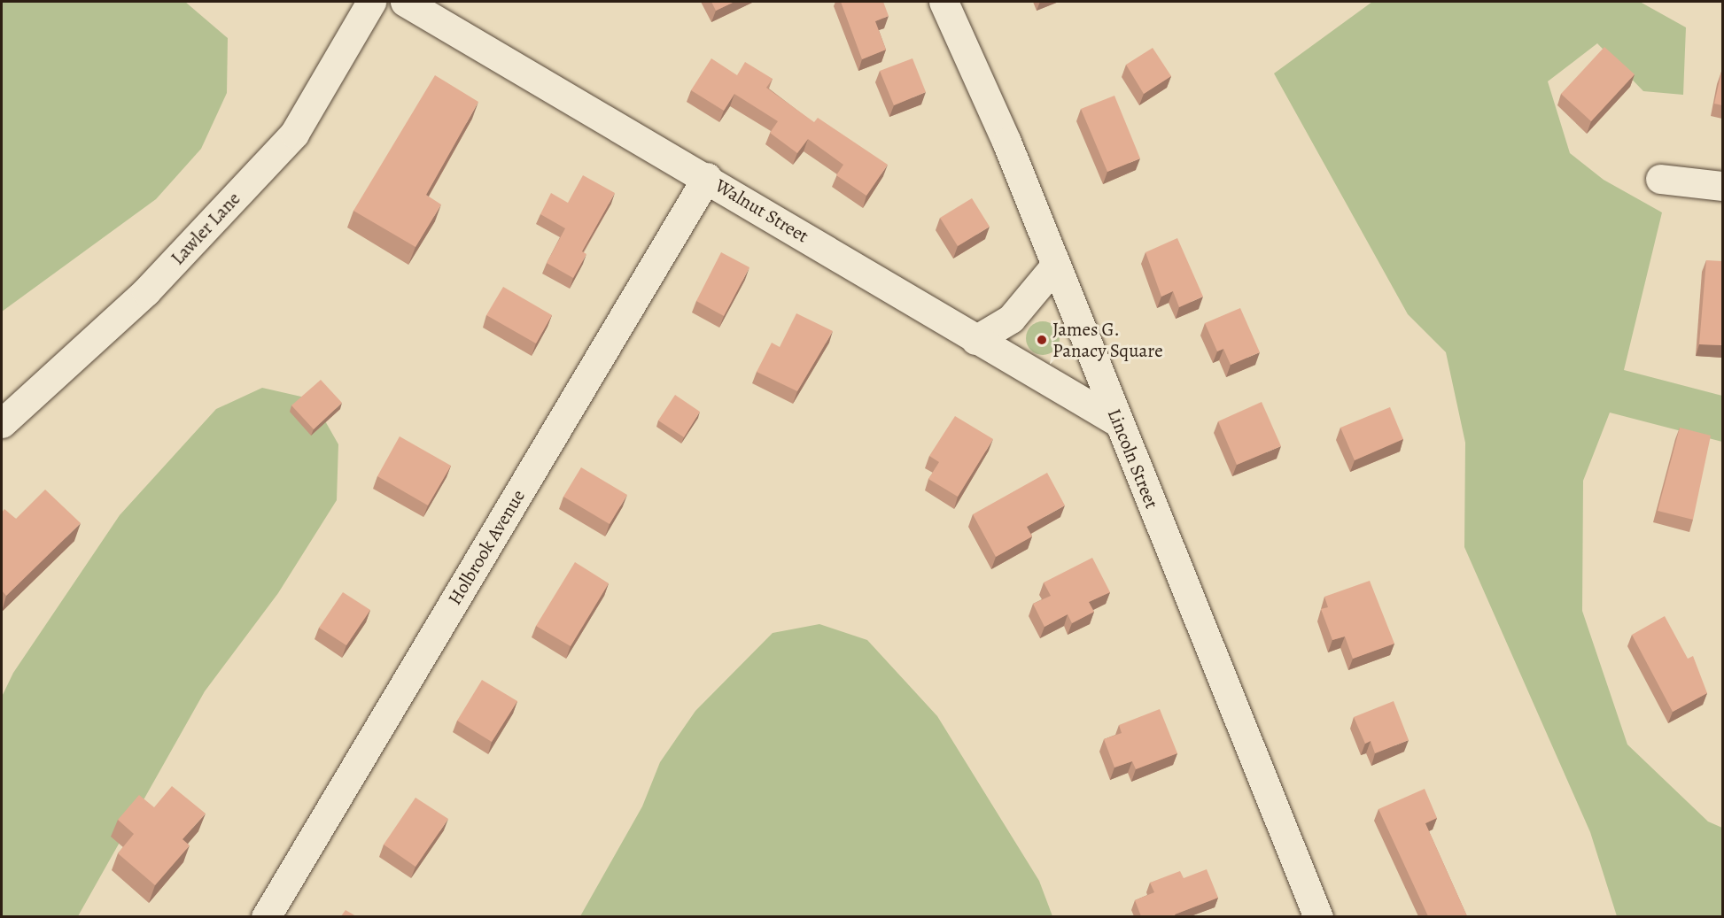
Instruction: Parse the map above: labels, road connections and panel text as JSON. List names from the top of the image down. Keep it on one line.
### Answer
{"streets":{"street":["Walnut Street","Lawler Lane","Lincoln Street","Holbrook Avenue"]},"crossings":[["Walnut Street","Lincoln Street"],["Walnut Street","Holbrook Avenue"]],"places":["James G. Panacy Square"]}
